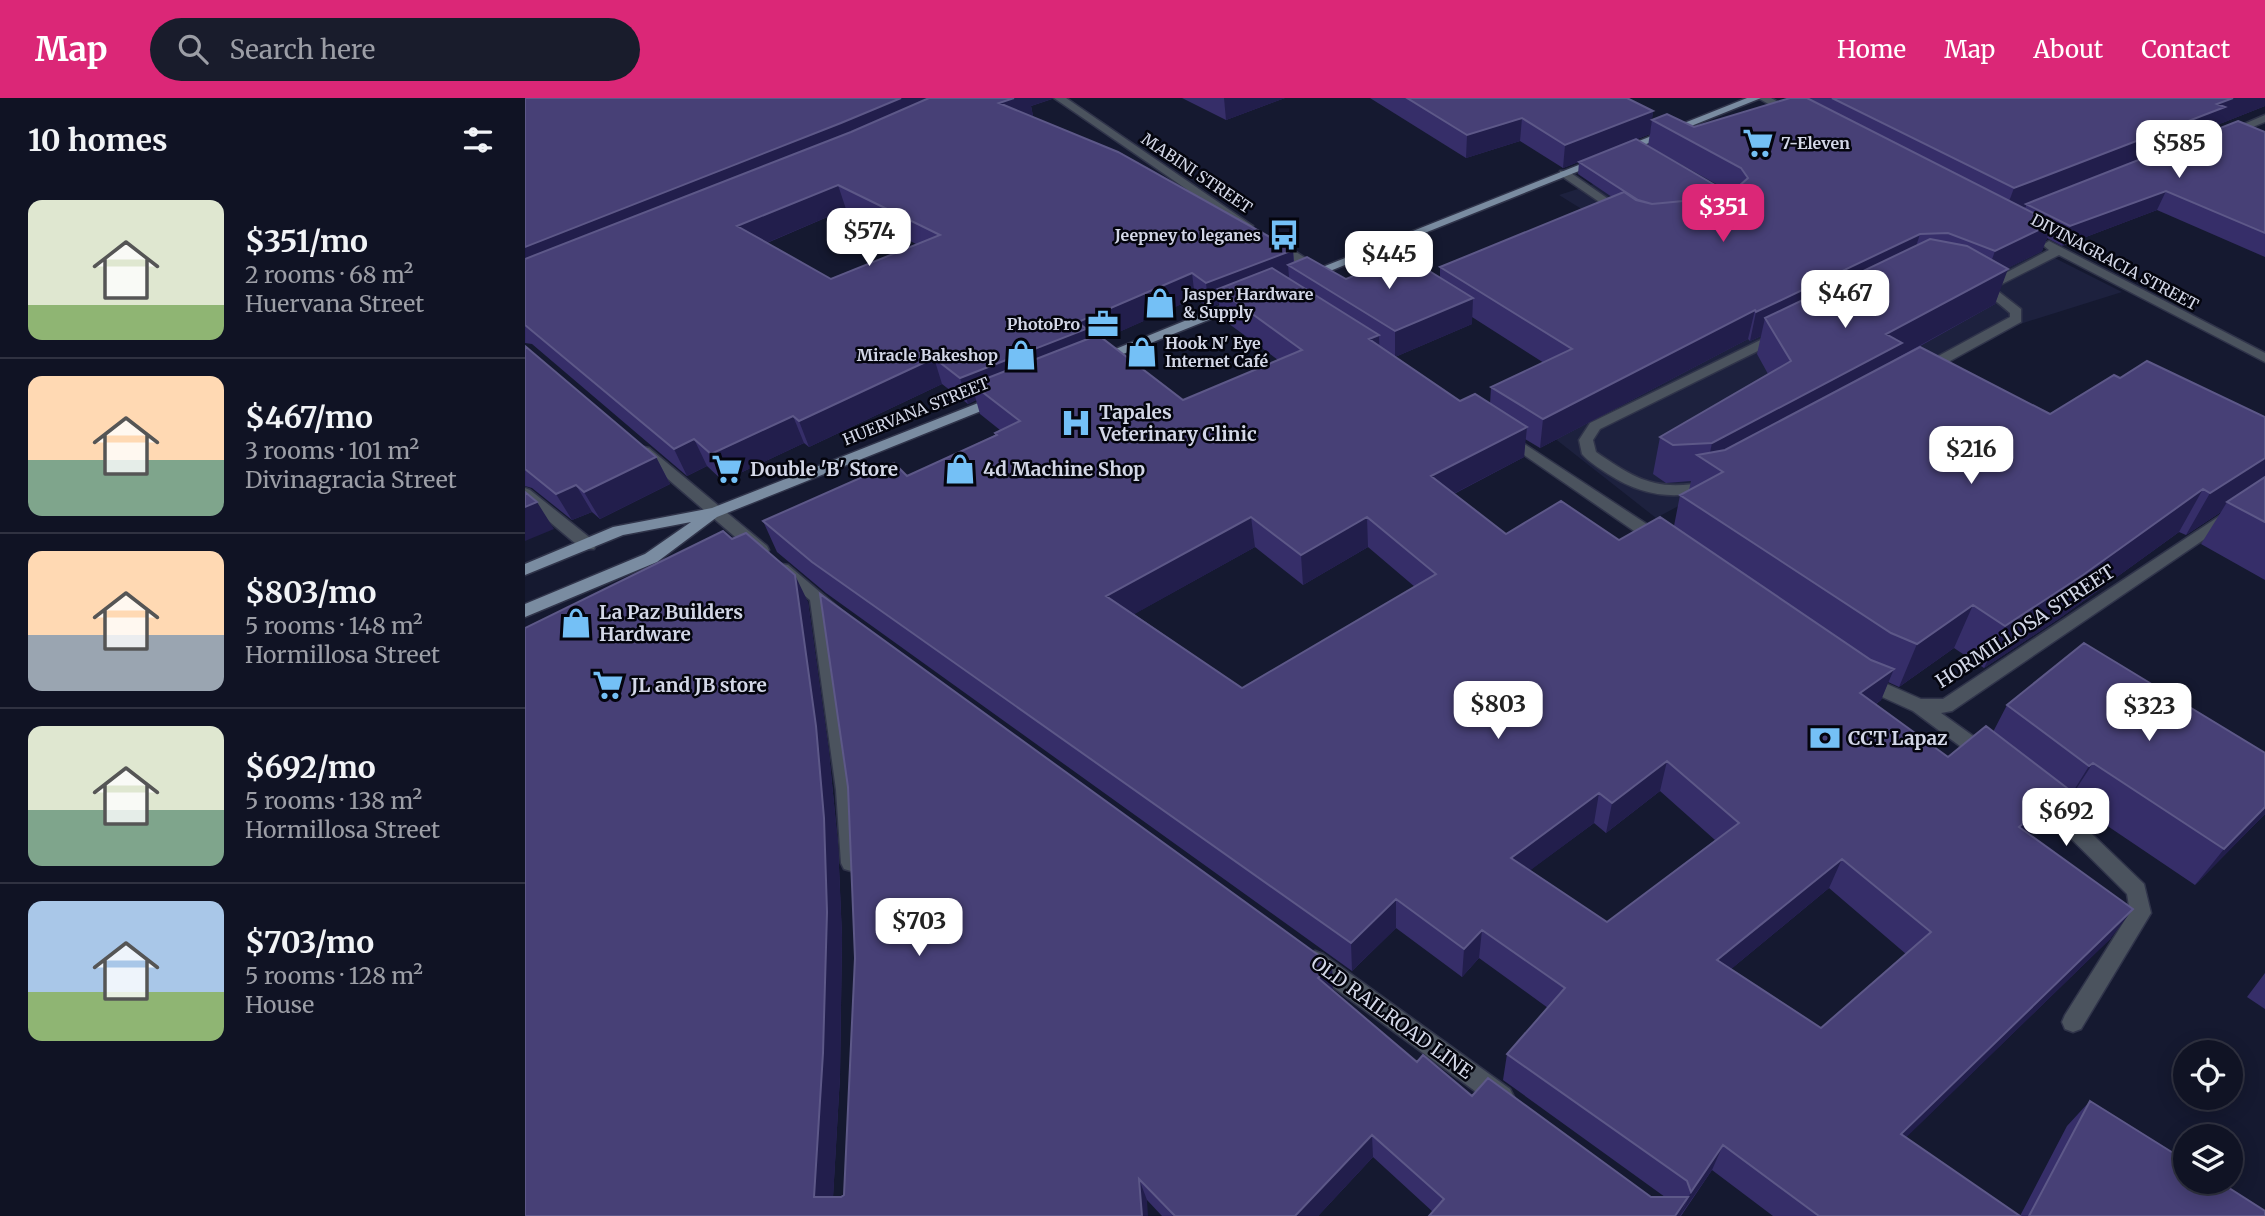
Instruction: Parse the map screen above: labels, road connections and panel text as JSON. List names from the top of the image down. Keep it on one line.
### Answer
{"streets":{"main road":["HUERVANA STREET"],"street":["MABINI STREET","DIVINAGRACIA STREET","HORMILLOSA STREET","OLD RAILROAD LINE"]},"places":{"supermarket":["7-Eleven","Double 'B' Store","JL and JB store"],"bus stop":["Jeepney to leganes"],"shop":["Jasper Hardware & Supply","Hook N' Eye Internet Café","Miracle Bakeshop","4d Machine Shop","La Paz Builders Hardware"],"office":["PhotoPro"],"hospital":["Tapales Veterinary Clinic"],"bank":["CCT Lapaz"]},"page":{"header":"Map","search":"Search here","nav":["Home","Map","About","Contact"],"heading":"10 homes","price":["$585","$351","$574","$445","$467","$216","$803","$323","$692","$703"],"list":[{"name":"$351/mo","note":"2 rooms · 68 m² · Huervana Street"},{"name":"$467/mo","note":"3 rooms · 101 m² · Divinagracia Street"},{"name":"$803/mo","note":"5 rooms · 148 m² · Hormillosa Street"},{"name":"$692/mo","note":"5 rooms · 138 m² · Hormillosa Street"},{"name":"$703/mo","note":"5 rooms · 128 m² · House"}]}}
